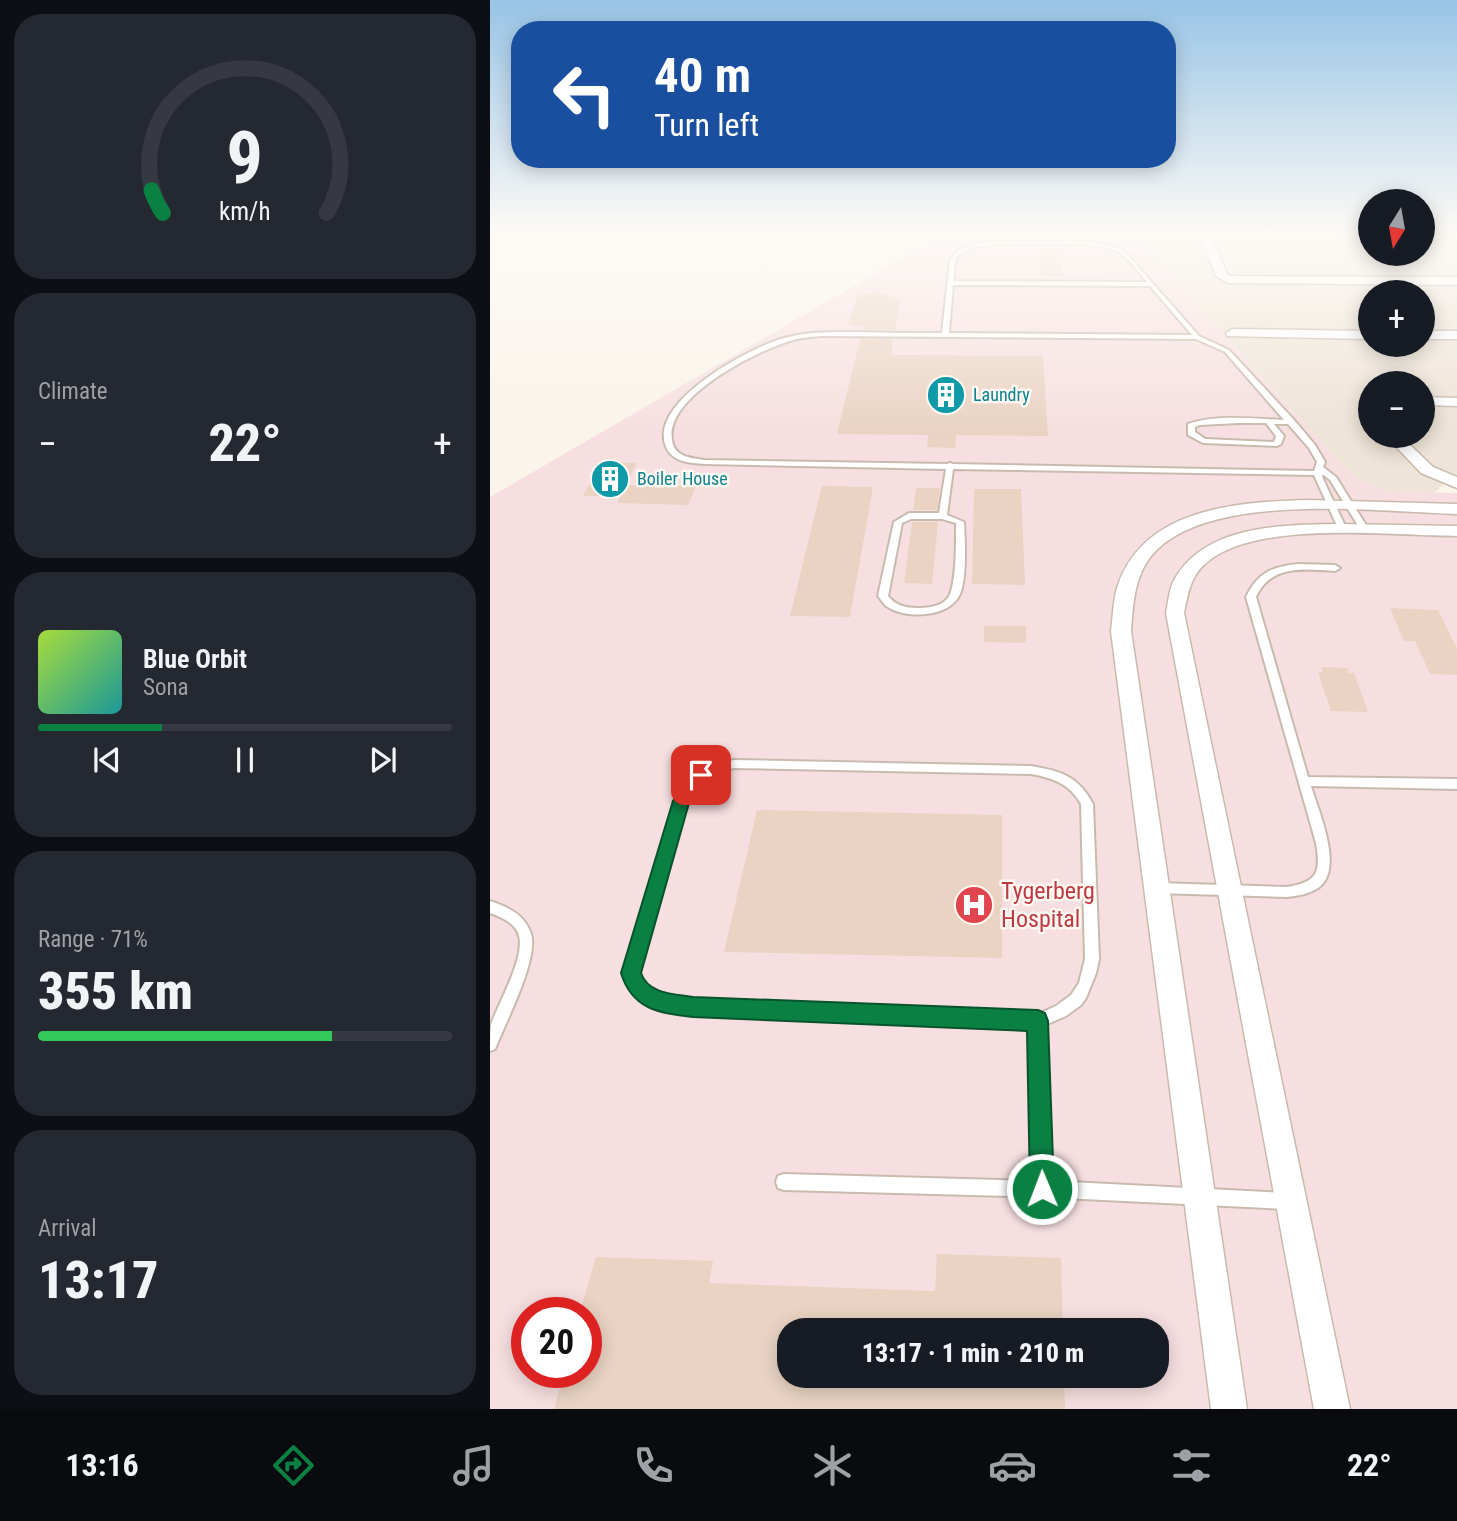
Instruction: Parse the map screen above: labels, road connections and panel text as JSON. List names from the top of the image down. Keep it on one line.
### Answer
{"places":{"building":["Laundry","Boiler House"],"hospital":["Tygerberg Hospital"]},"north":"bottom","page":{"turn":["40 m","Turn left"],"map_buttons":["+","−"],"tile":["Climate",["Range · 71%","355 km"],["Arrival","13:17"]],"heat":["−","22°","+"],"song":["Blue Orbit","Sona"],"limit":"20","trip":"13:17 · 1 min · 210 m","tabs":["13:16","22°"],"gauge":["9","km/h"]}}
